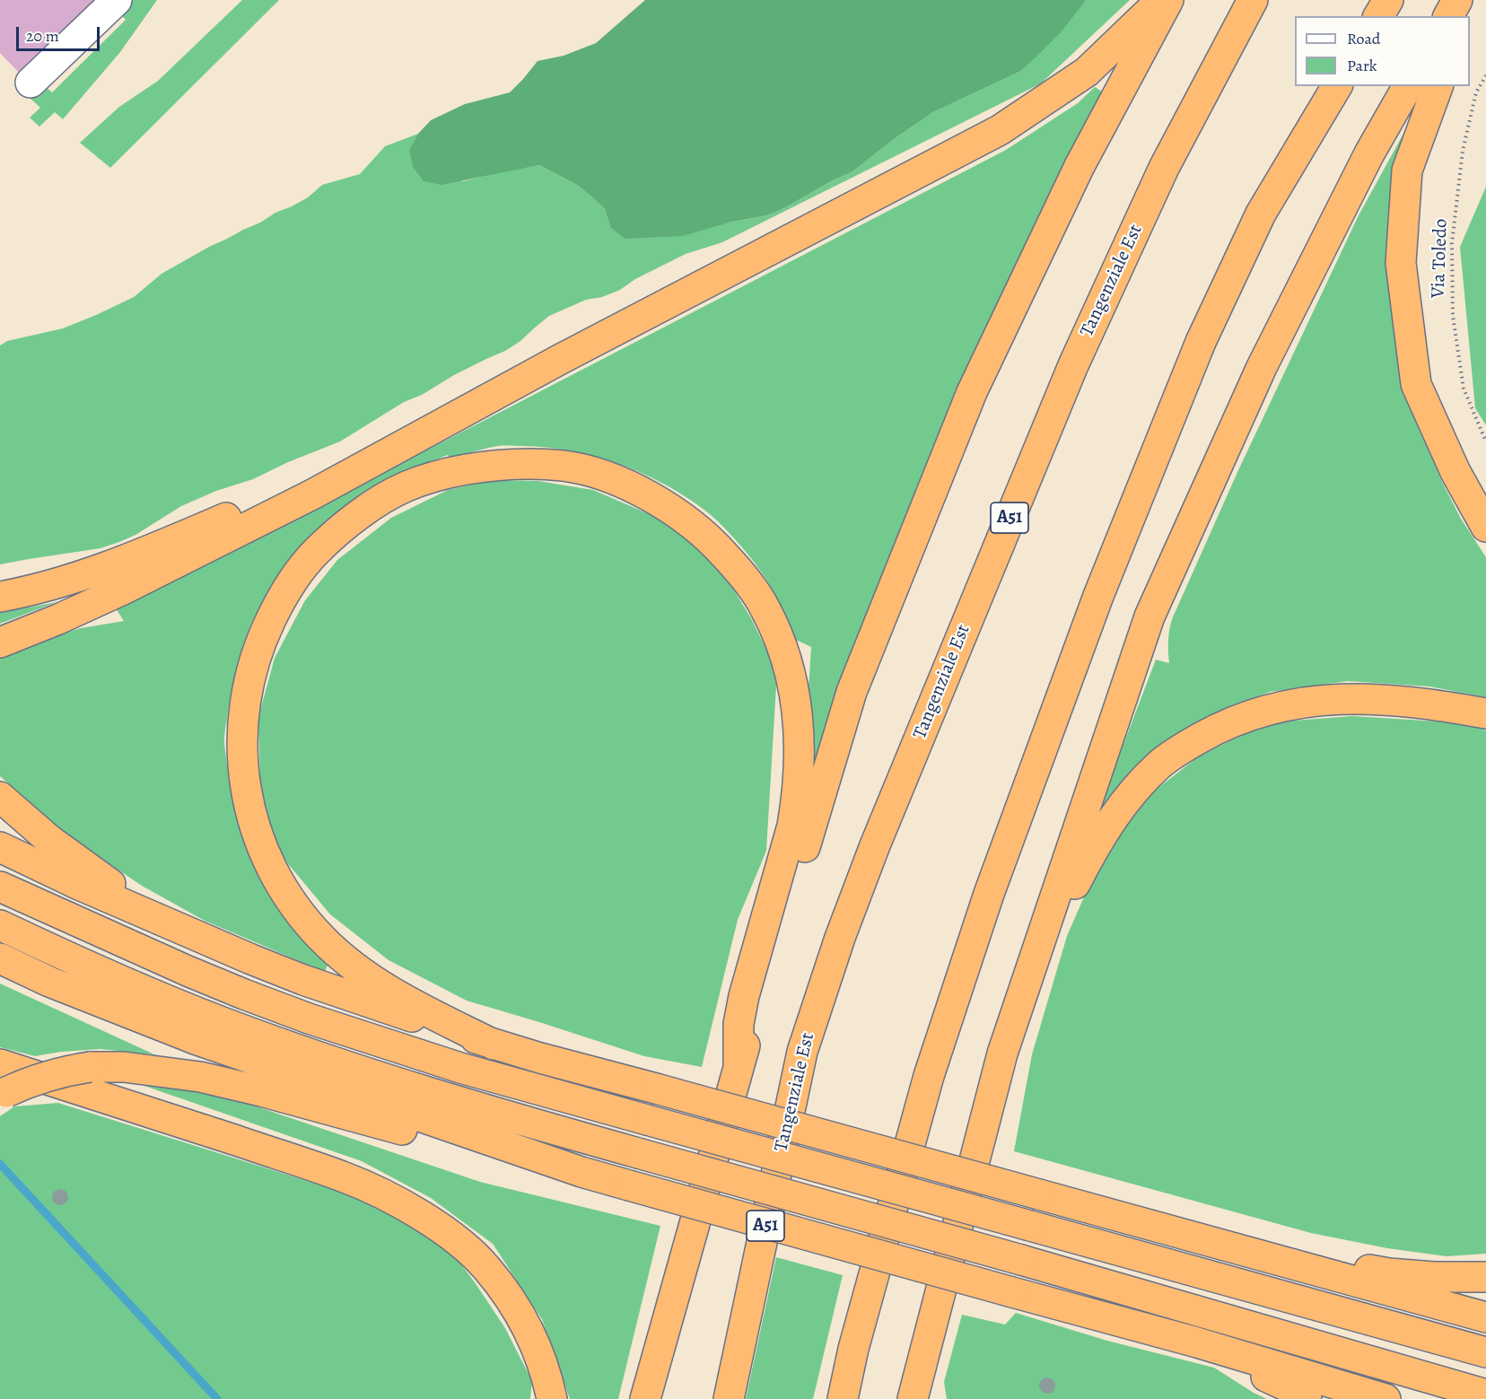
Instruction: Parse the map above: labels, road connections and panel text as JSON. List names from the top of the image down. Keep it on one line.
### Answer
{"streets":{"highway":["Tangenziale Est","A51"],"path":["Via Toledo"]},"legend":["Road","Park"],"scale_bar":"20 m"}
